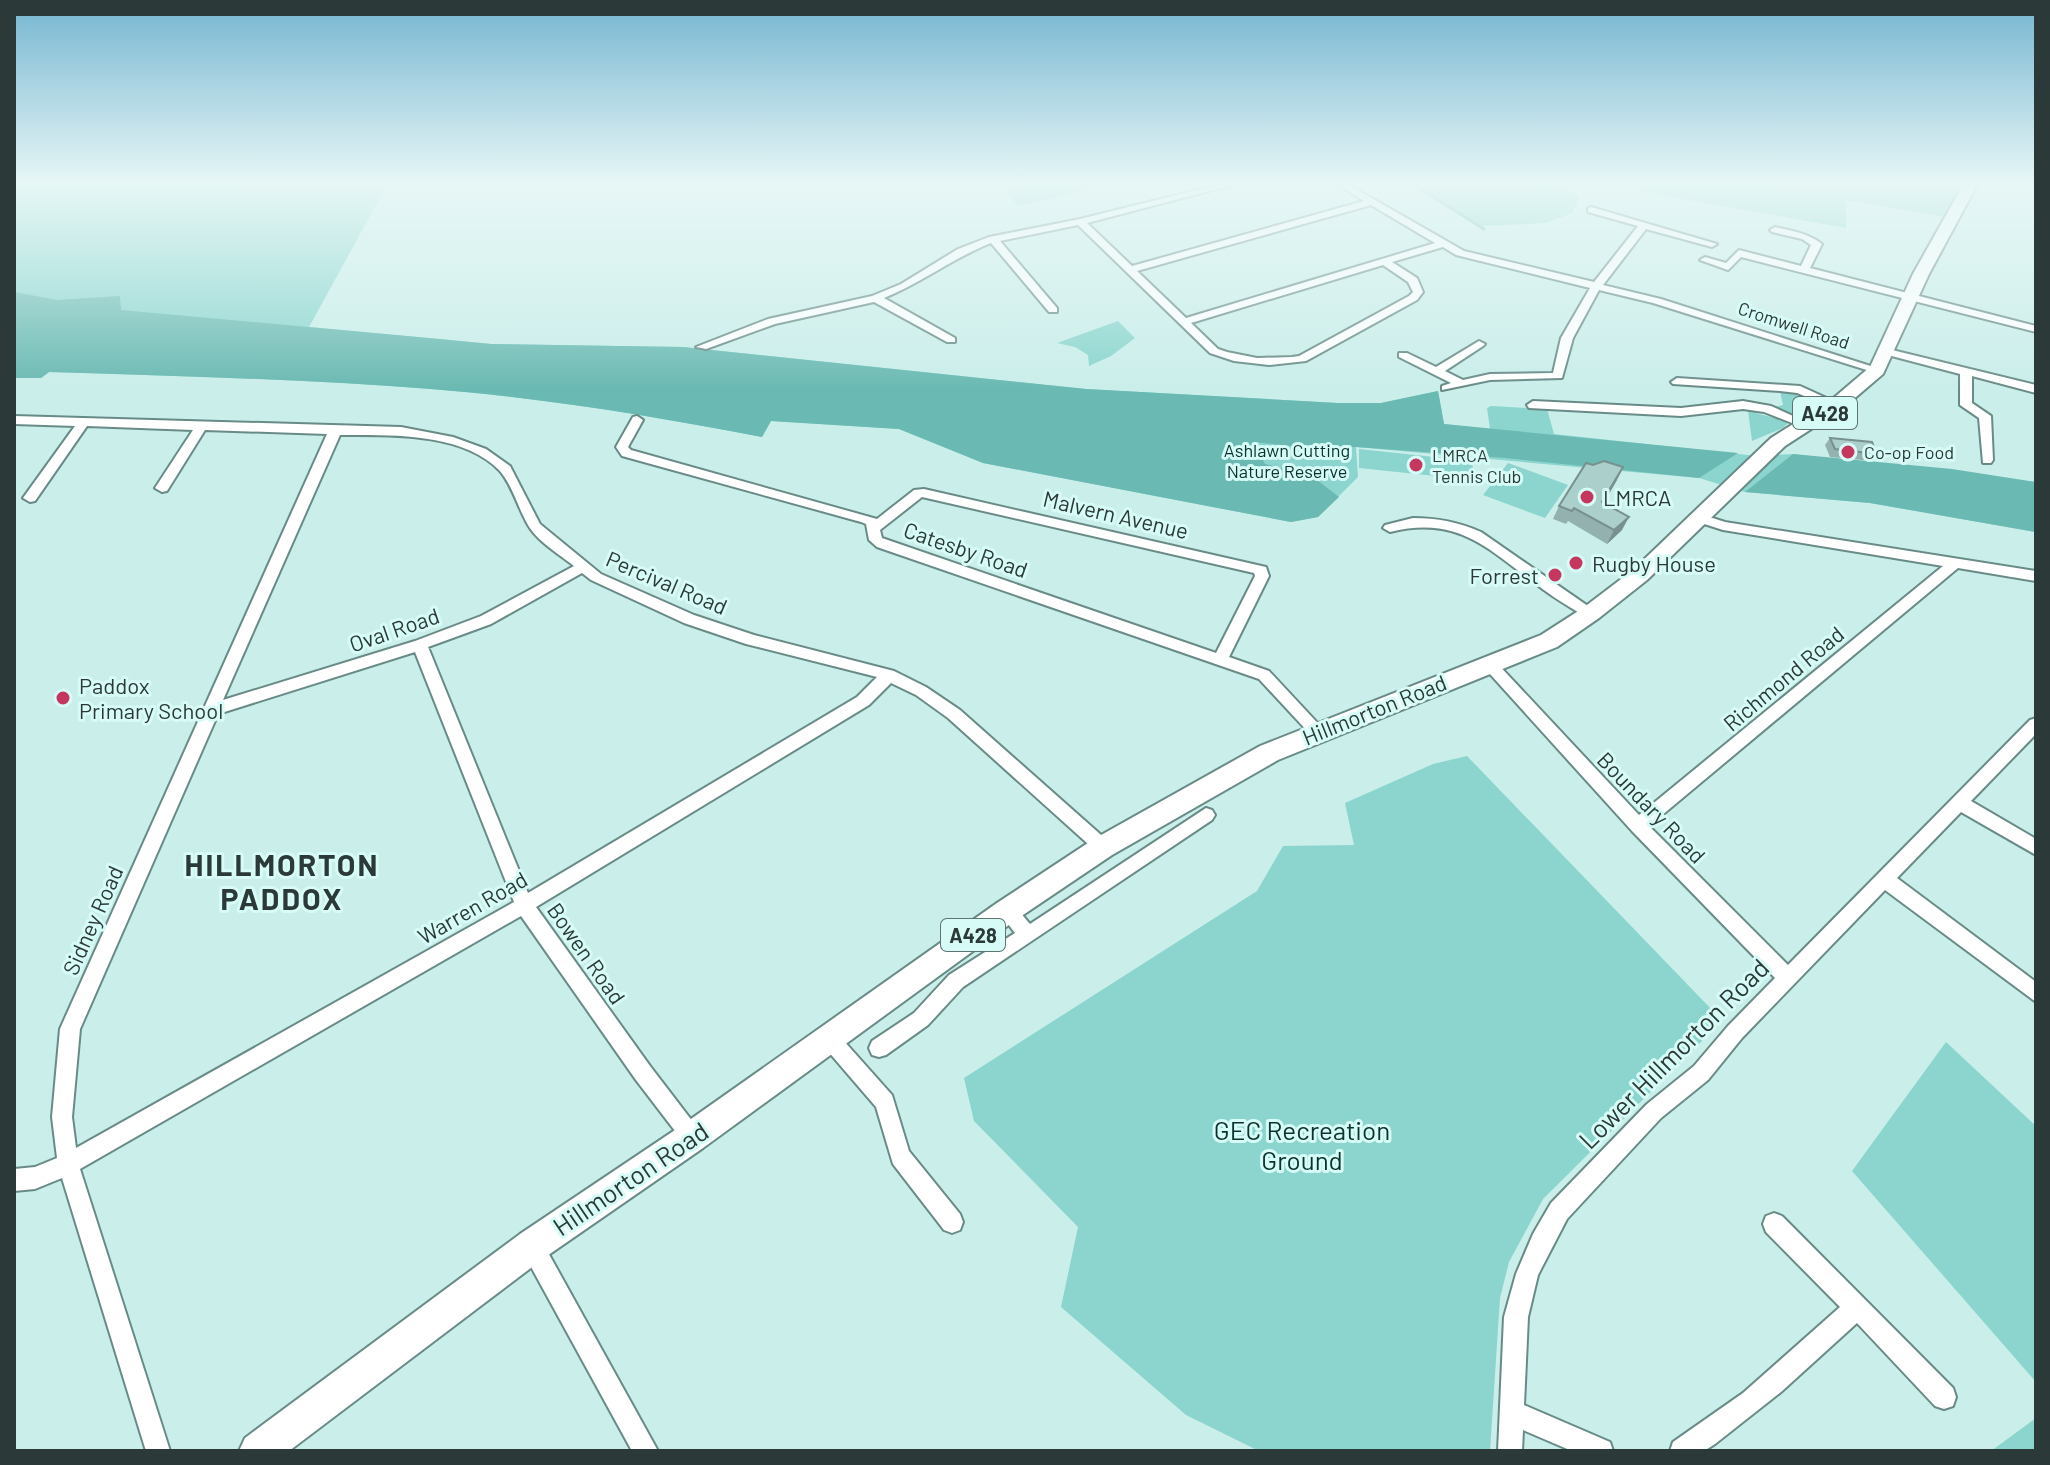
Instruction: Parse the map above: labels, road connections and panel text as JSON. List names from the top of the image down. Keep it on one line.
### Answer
{"streets":{"highway":["A428","Hillmorton Road"],"street":["Cromwell Road","Malvern Avenue","Catesby Road","Percival Road","Oval Road","Richmond Road","Boundary Road","Warren Road","Sidney Road","Bowen Road","Lower Hillmorton Road"]},"crossings":[["Cromwell Road","A428"],["A428","Hillmorton Road"],["Malvern Avenue","Catesby Road"],["Catesby Road","Hillmorton Road"],["Percival Road","Oval Road"],["Percival Road","Hillmorton Road"],["Percival Road","Warren Road"],["Percival Road","Sidney Road"],["Oval Road","Sidney Road"],["Oval Road","Bowen Road"],["Richmond Road","Boundary Road"],["Hillmorton Road","Boundary Road"],["Hillmorton Road","Bowen Road"],["Boundary Road","Lower Hillmorton Road"],["Warren Road","Sidney Road"],["Warren Road","Bowen Road"]],"districts":["HILLMORTON PADDOX"],"parks":["Ashlawn Cutting Nature Reserve","GEC Recreation Ground"],"places":["Co-op Food","LMRCA Tennis Club","LMRCA","Rugby House","Forrest","Paddox Primary School"]}
